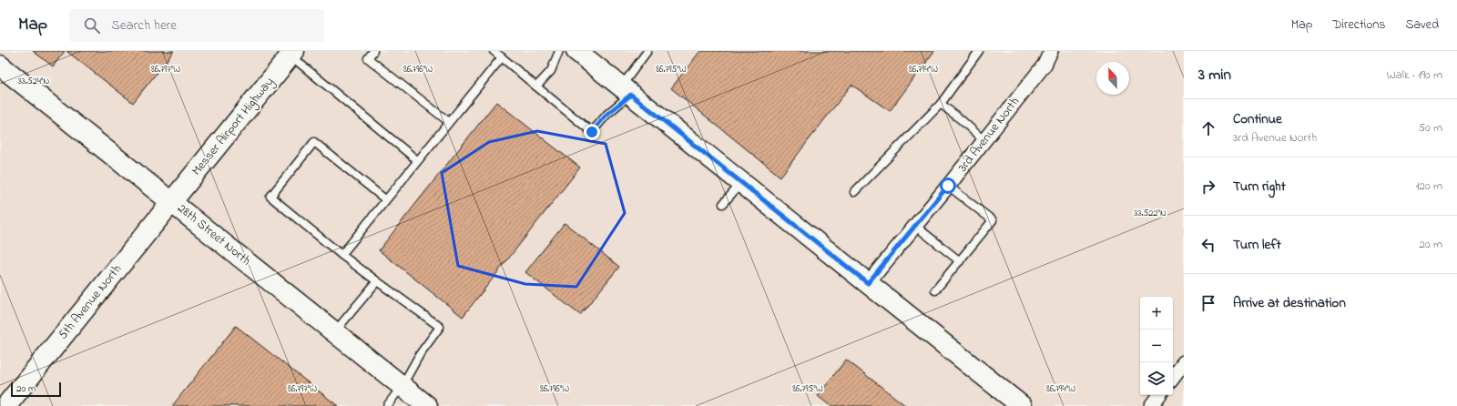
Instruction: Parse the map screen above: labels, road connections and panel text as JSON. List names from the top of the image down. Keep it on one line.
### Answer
{"streets":{"street":["Messer Airport Highway","3rd Avenue North","28th Street North","5th Avenue North"]},"crossings":[["Messer Airport Highway","28th Street North"],["Messer Airport Highway","5th Avenue North"],["28th Street North","5th Avenue North"]],"scale_bar":"20 m","north":"top","page":{"header":"Map","search":"Search here","nav":["Map","Directions","Saved"],"heading":["3 min","Walk · 190 m"],"list":[["Continue","3rd Avenue North","50 m"],["Turn right","120 m"],["Turn left","20 m"],"Arrive at destination"],"map_buttons":["+","−"],"scale":"20 m"},"coordinates":["86.797°W","86.796°W","86.795°W","86.794°W","33.524°N","33.522°N"]}
